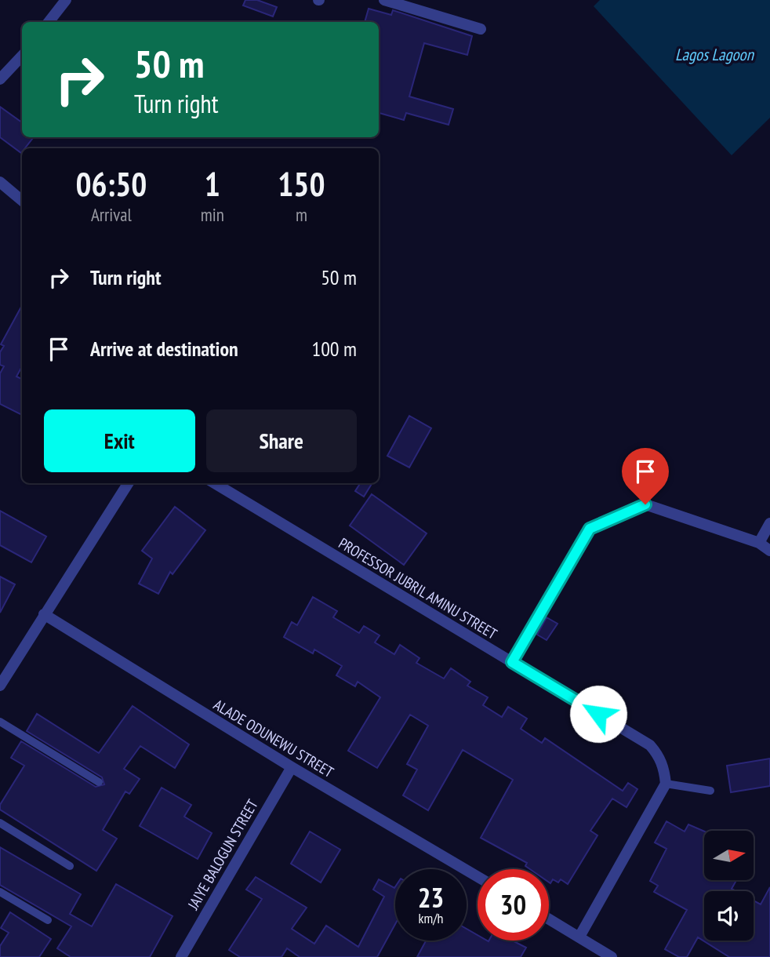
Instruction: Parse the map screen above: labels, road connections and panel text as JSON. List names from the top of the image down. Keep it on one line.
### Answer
{"streets":{"street":["PROFESSOR JUBRIL AMINU STREET","ALADE ODUNEWU STREET","JAIYE BALOGUN STREET"]},"crossings":[["ALADE ODUNEWU STREET","JAIYE BALOGUN STREET"]],"water":["Lagos Lagoon"],"north":"right","page":{"turn":["50 m","Turn right"],"eta":["06:50","Arrival","1","min","150","m"],"list":[{"name":"Turn right","value":"50 m"},{"name":"Arrive at destination","value":"100 m"}],"buttons":["Exit","Share"],"speed":"23 km/h","limit":"30"}}
